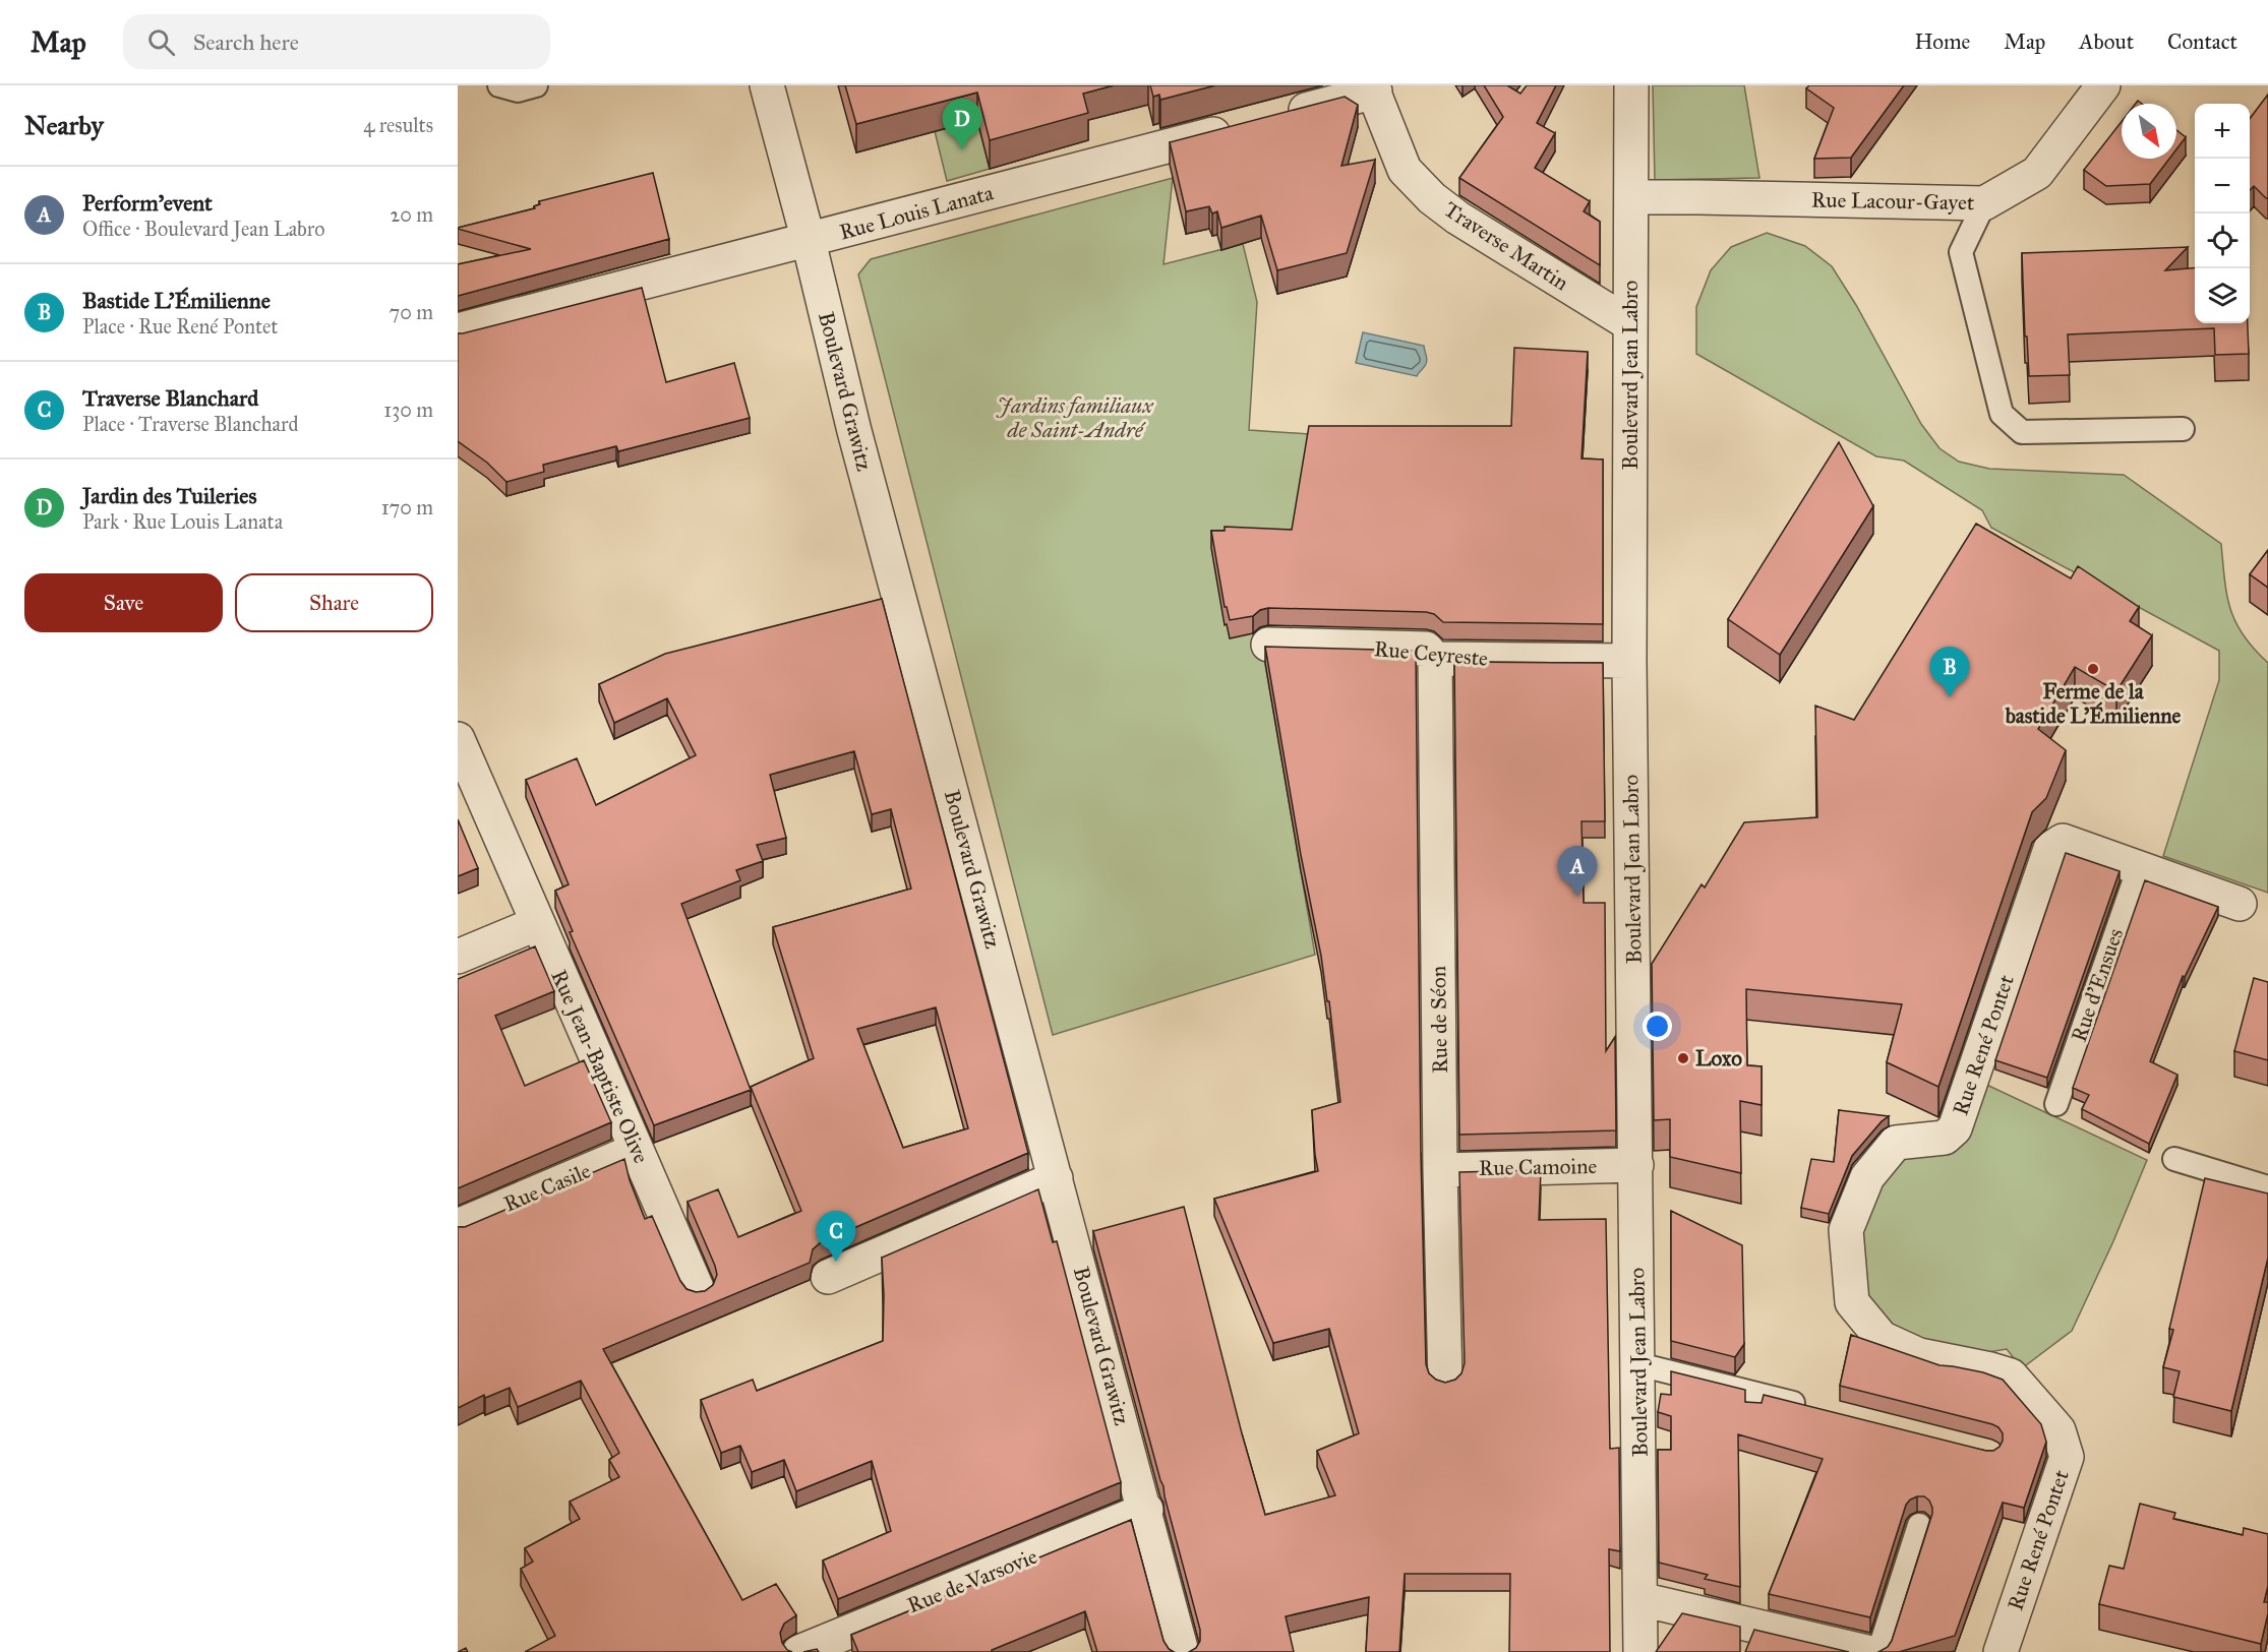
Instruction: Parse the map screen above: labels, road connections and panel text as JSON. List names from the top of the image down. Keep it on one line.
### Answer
{"streets":{"street":["Rue Lacour-Gayet","Rue Louis Lanata","Traverse Martin","Boulevard Jean Labro","Boulevard Grawitz","Rue Ceyreste","Rue de Séon","Rue René Pontet","Rue Jean-Baptiste Olive","Rue Camoine","Rue Casile","Rue de Varsovie"],"lane":["Rue d'Ensues"]},"crossings":[["Rue Lacour-Gayet","Boulevard Jean Labro"],["Rue Louis Lanata","Boulevard Grawitz"],["Traverse Martin","Boulevard Jean Labro"],["Boulevard Jean Labro","Rue Ceyreste"],["Boulevard Jean Labro","Rue Camoine"],["Boulevard Grawitz","Rue de Varsovie"],["Rue Ceyreste","Rue de Séon"],["Rue d'Ensues","Rue René Pontet"],["Rue de Séon","Rue Camoine"],["Rue Jean-Baptiste Olive","Rue Casile"]],"parks":["Jardins familiaux de Saint-André"],"places":["Ferme de la bastide L'Émilienne","Loxo"],"north":"bottom right","page":{"header":"Map","search":"Search here","nav":["Home","Map","About","Contact"],"heading":["Nearby","4 results"],"pins":["D","B","A","C"],"map_buttons":["+","−"],"list":[{"mark":"A","name":"Perform'event","note":"Office · Boulevard Jean Labro","value":"20 m"},{"mark":"B","name":"Bastide L'Émilienne","note":"Place · Rue René Pontet","value":"70 m"},{"mark":"C","name":"Traverse Blanchard","note":"Place · Traverse Blanchard","value":"130 m"},{"mark":"D","name":"Jardin des Tuileries","note":"Park · Rue Louis Lanata","value":"170 m"}],"buttons":["Save","Share"]}}
